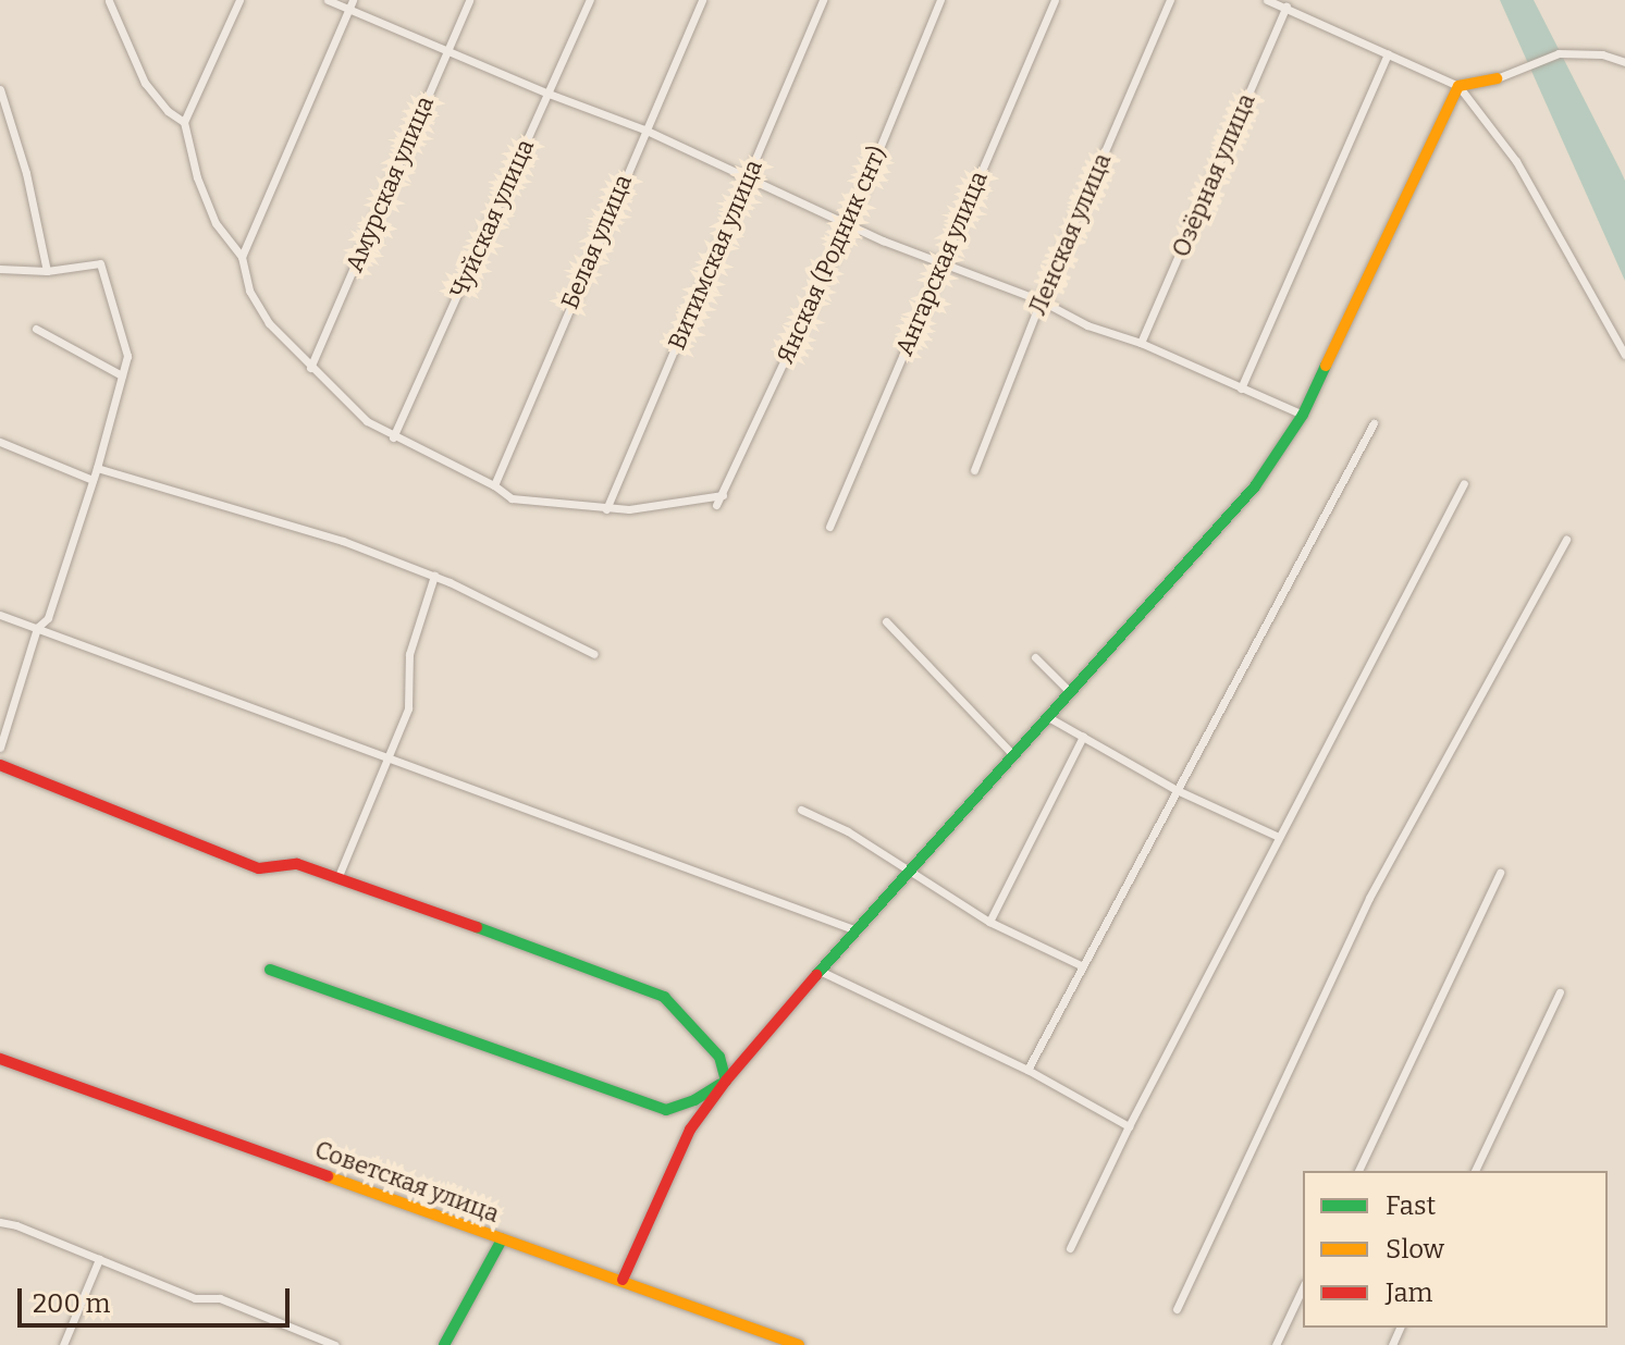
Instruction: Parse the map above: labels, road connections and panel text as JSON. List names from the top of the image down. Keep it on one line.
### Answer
{"streets":{"street":["Озёрная улица","Амурская улица","Чуйская улица","Ленская улица","Белая улица","Витимская улица","Янская (Родник снт)","Ангарская улица","Советская улица"]},"legend":["Fast","Slow","Jam"],"scale_bar":"200 m"}
